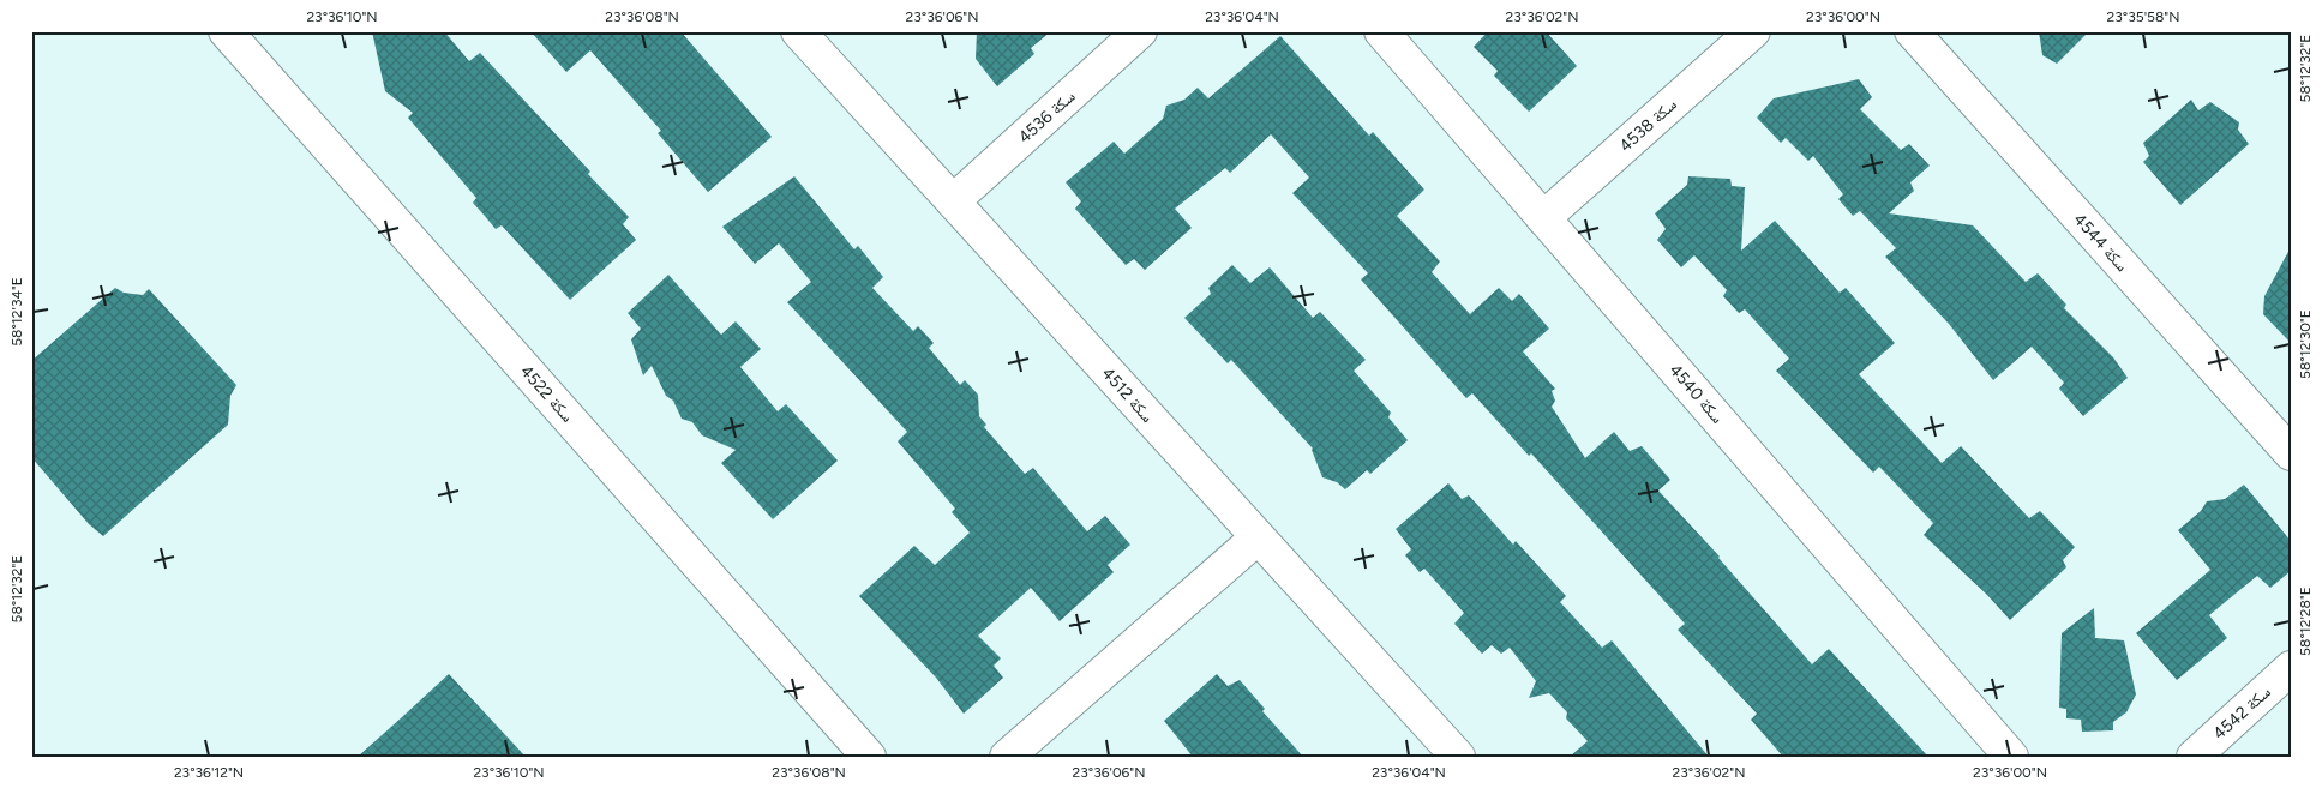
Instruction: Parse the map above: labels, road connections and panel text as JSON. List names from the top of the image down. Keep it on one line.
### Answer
{"streets":{"street":["سكة 4536","سكة 4538","سكة 4544","سكة 4522","سكة 4540","سكة 4512","سكة 4542"]},"crossings":[["سكة 4536","سكة 4512"],["سكة 4538","سكة 4540"]],"coordinates":["23°36'10\"N","23°36'08\"N","23°36'06\"N","23°36'04\"N","23°36'02\"N","23°36'00\"N","23°35'58\"N","58°12'32\"E","58°12'34\"E","58°12'30\"E","58°12'28\"E","23°36'12\"N"]}
